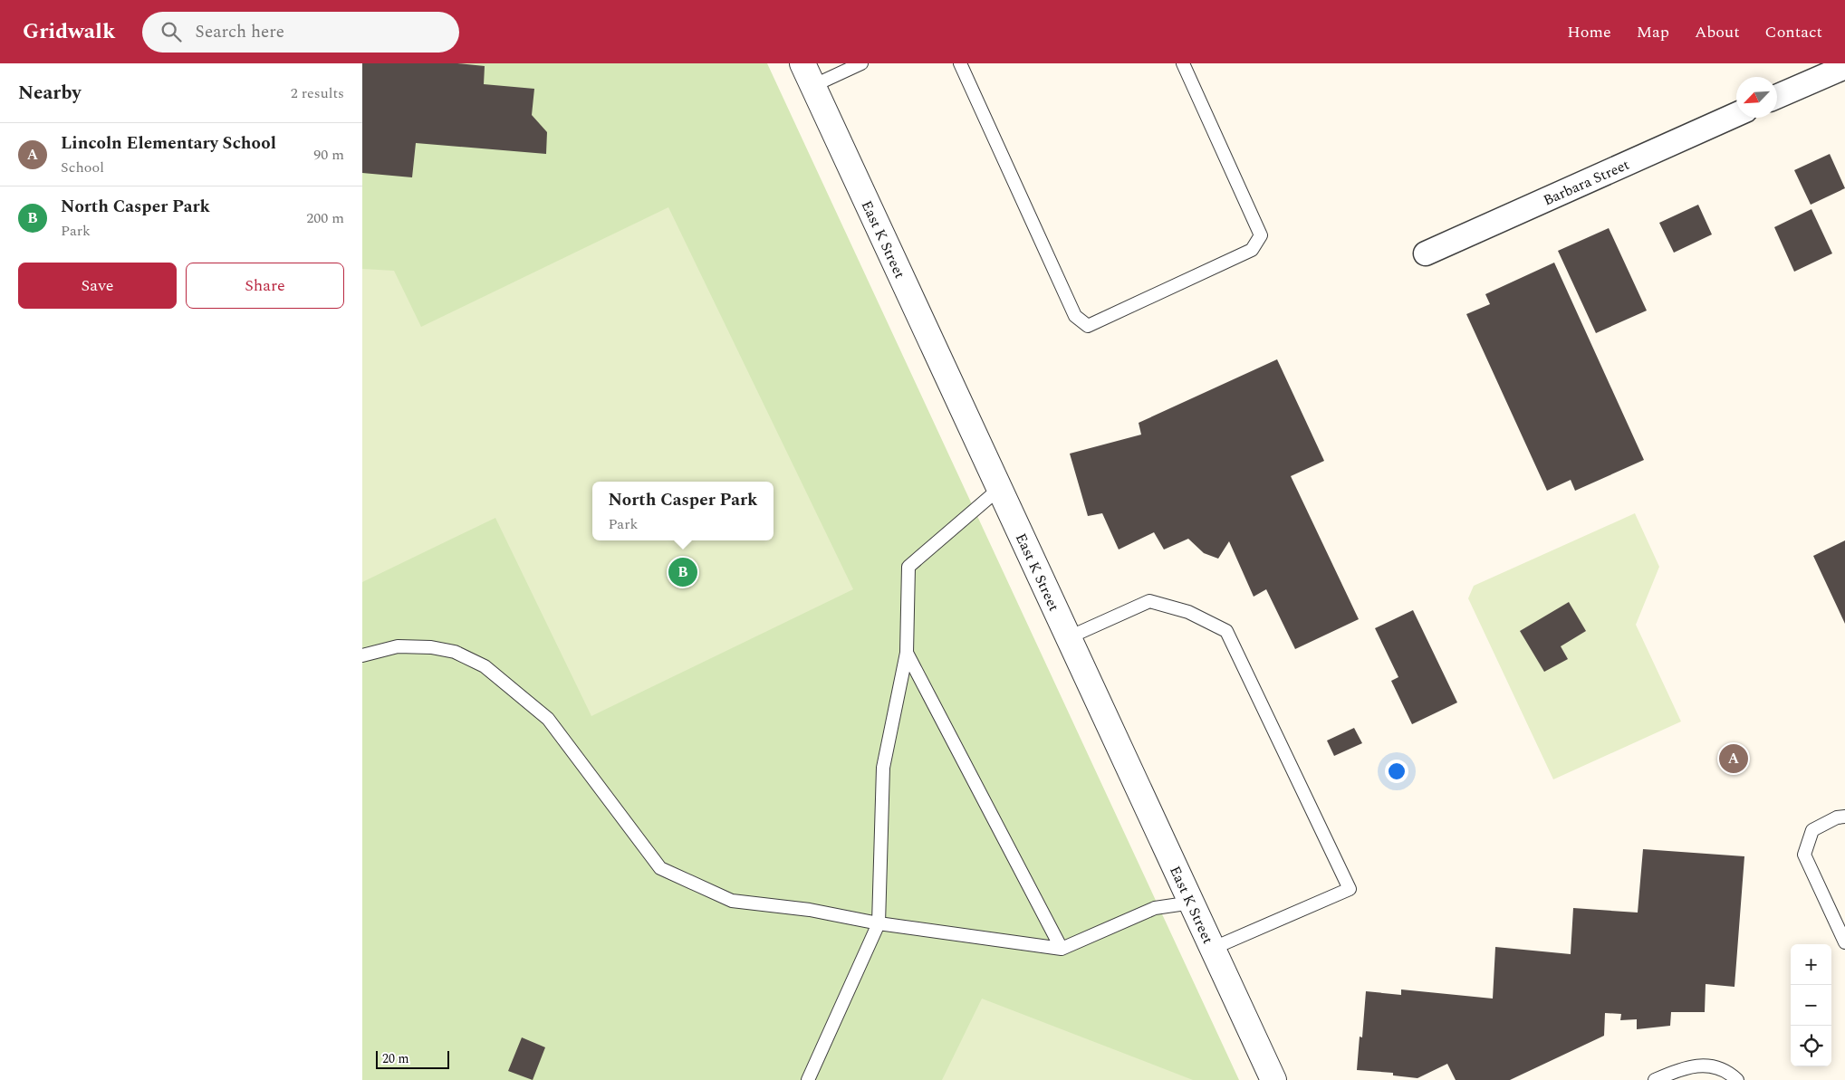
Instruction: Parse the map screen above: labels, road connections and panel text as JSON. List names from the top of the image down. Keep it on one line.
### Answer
{"streets":{"street":["Barbara Street","East K Street"]},"scale_bar":"20 m","north":"bottom left","page":{"header":"Gridwalk","search":"Search here","nav":["Home","Map","About","Contact"],"heading":["Nearby","2 results"],"list":[{"mark":"A","name":"Lincoln Elementary School","note":"School","value":"90 m"},{"mark":"B","name":"North Casper Park","note":"Park","value":"200 m"}],"buttons":["Save","Share"],"popup":["North Casper Park","Park"],"pins":["B","A"],"map_buttons":["+","−"],"scale":"20 m"}}
